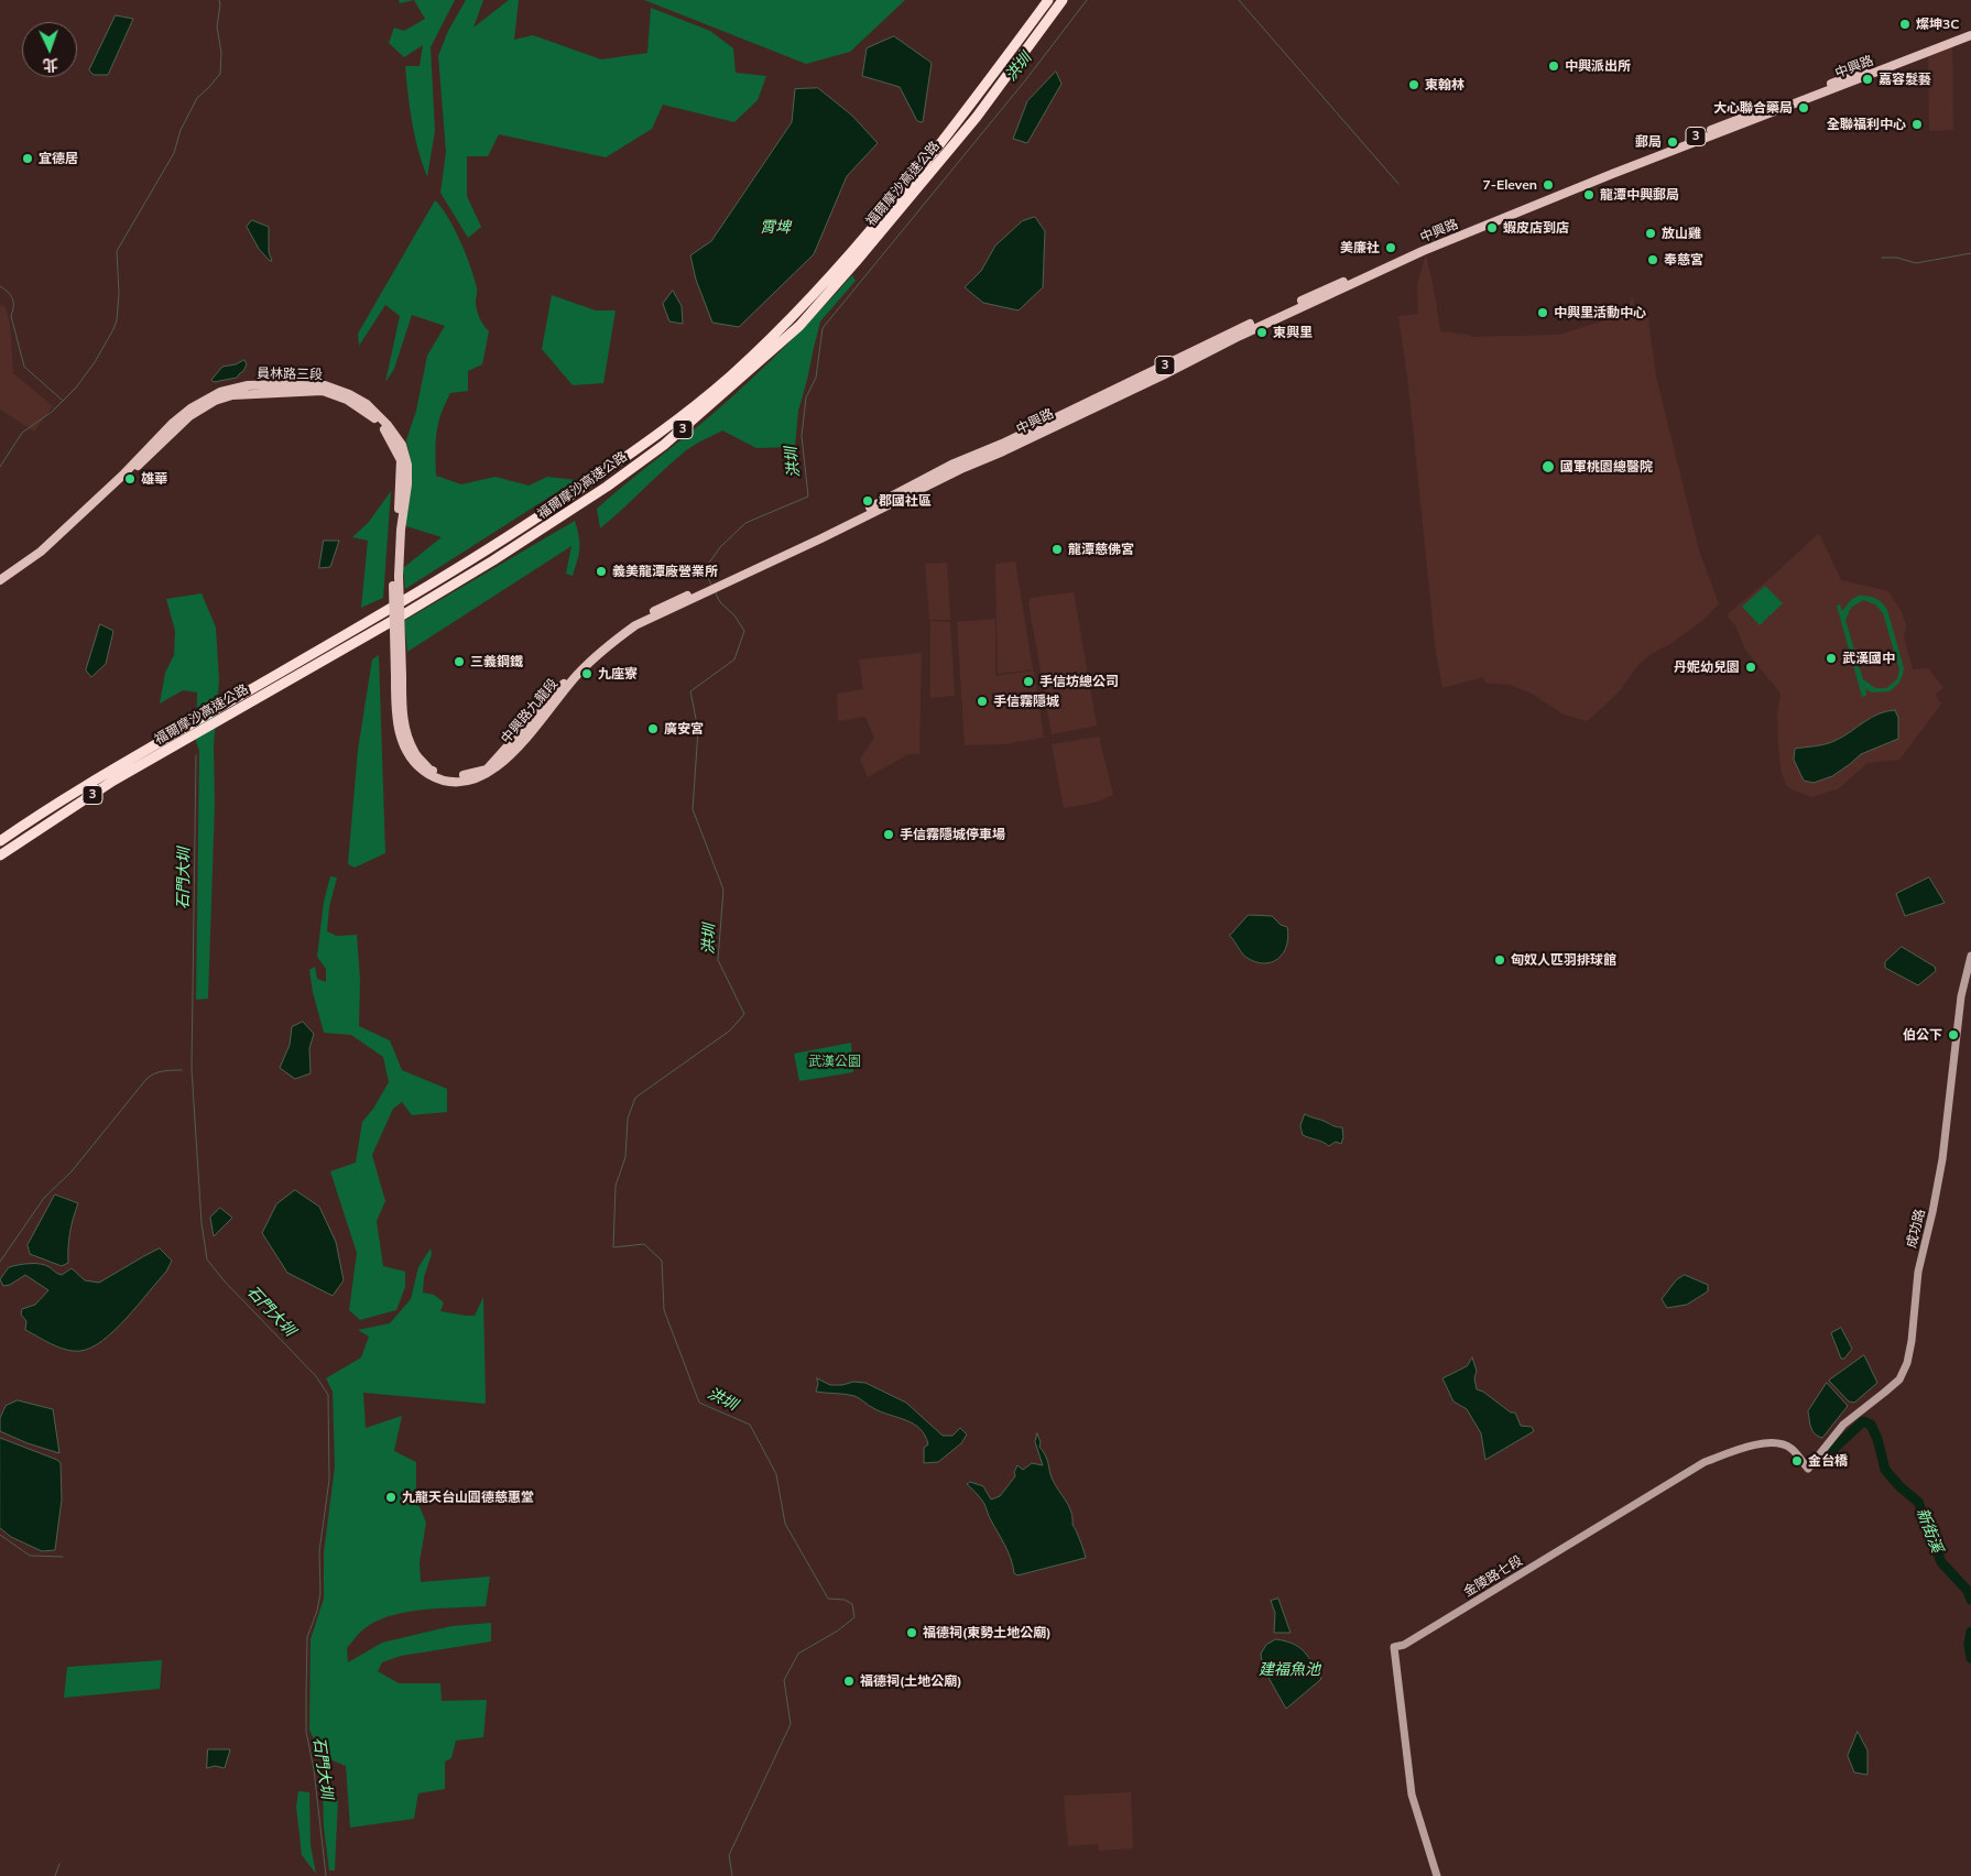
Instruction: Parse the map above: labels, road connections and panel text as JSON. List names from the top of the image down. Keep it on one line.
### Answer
{"streets":{"highway":["3","福爾摩沙高速公路"],"main road":["中興路","員林路三段","中興路九龍段"],"street":["成功路","金陵路七段"]},"crossings":[["中興路","中興路九龍段"],["員林路三段","中興路九龍段"],["成功路","金陵路七段"]],"water":["洪圳","霄埤","石門大圳","新街溪","建福魚池"],"parks":["武漢公園"],"places":["燦坤3C","中興派出所","嘉容髮藝","東翰林","大心聯合藥局","全聯福利中心","郵局","宜德居","7-Eleven","龍潭中興郵局","蝦皮店到店","放山雞","美廉社","奉慈宮","中興里活動中心","東興里","國軍桃園總醫院","雄華","郡國社區","龍潭慈佛宮","義美龍潭廠營業所","武漢國中","三義鋼鐵","丹妮幼兒園","九座寮","手信坊總公司","手信霧隱城","廣安宮","手信霧隱城停車場","匈奴人匹羽排球館","伯公下","金台橋","九龍天台山圓德慈惠堂","福德祠(東勢土地公廟)","福德祠(土地公廟)"],"north":"bottom"}
